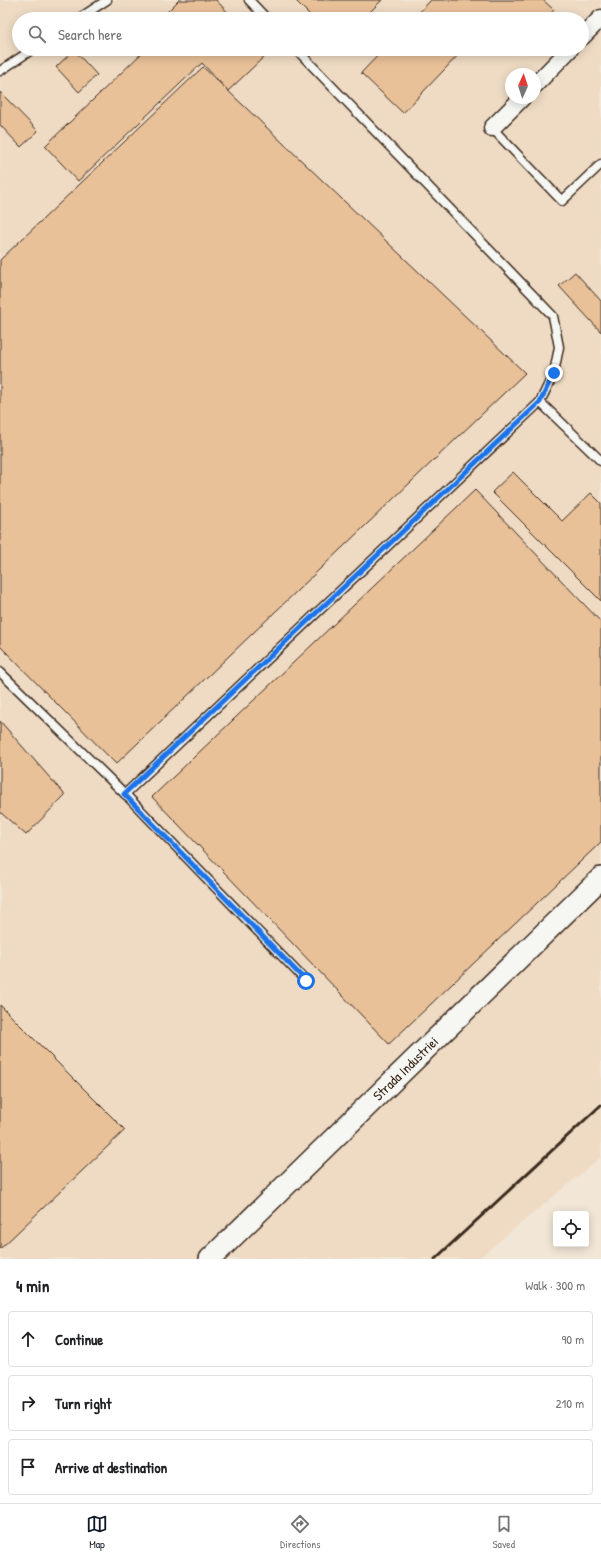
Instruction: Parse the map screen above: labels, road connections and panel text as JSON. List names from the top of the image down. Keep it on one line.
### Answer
{"streets":{"street":["Strada Industriei"]},"north":"top","page":{"search":"Search here","heading":["4 min","Walk · 300 m"],"list":[["Continue","90 m"],["Turn right","210 m"],"Arrive at destination"],"nav":["Map","Directions","Saved"]}}
